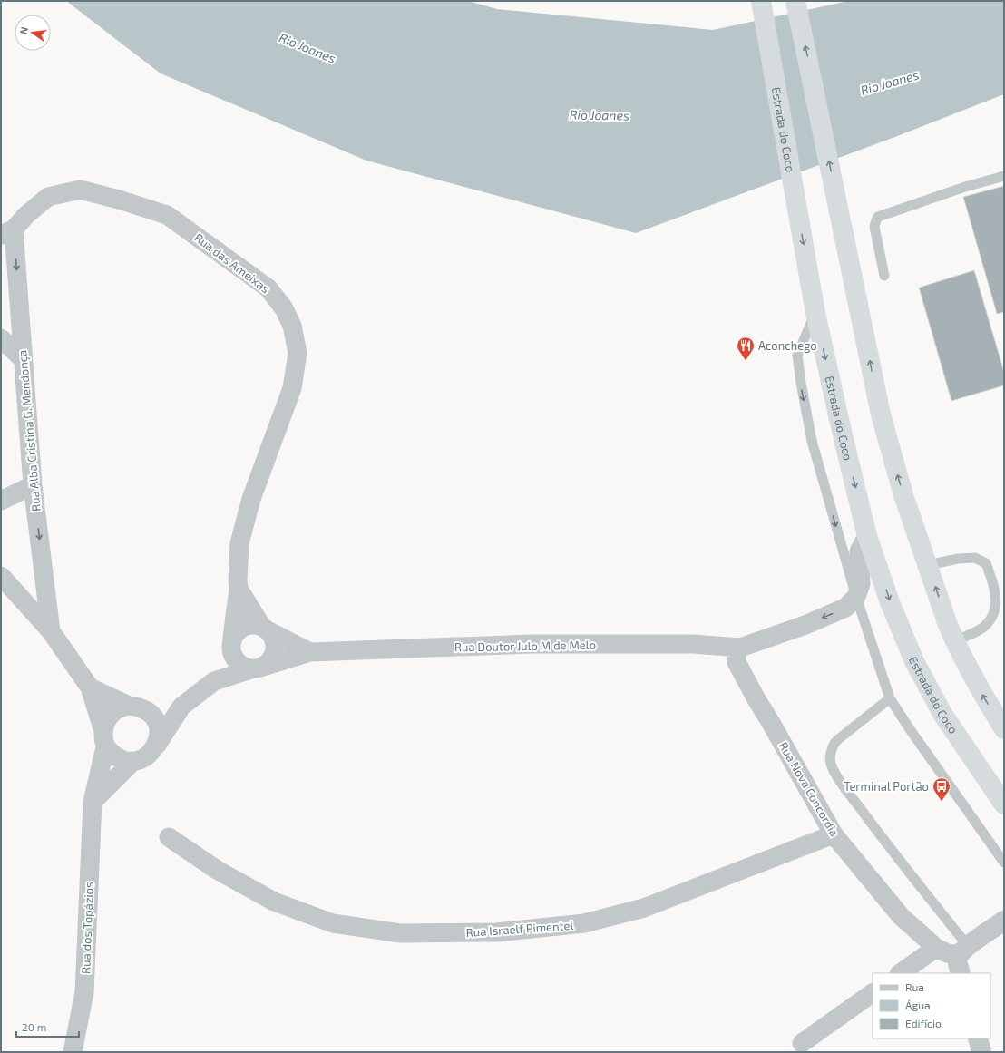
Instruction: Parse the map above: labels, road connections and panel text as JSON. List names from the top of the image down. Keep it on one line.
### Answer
{"streets":{"highway":["Estrada do Coco"],"street":["Rua das Ameixas","Rua Alba Cristina G. Mendonça","Rua Doutor Julo M de Melo","Rua Nova Concordia","Rua dos Topázios","Rua Israelf Pimentel"]},"crossings":[["Rua das Ameixas","Rua Alba Cristina G. Mendonça"],["Rua das Ameixas","Rua Doutor Julo M de Melo"],["Rua Doutor Julo M de Melo","Rua Nova Concordia"],["Rua Nova Concordia","Rua Israelf Pimentel"]],"one_way":["Rua Alba Cristina G. Mendonça"],"water":["Rio Joanes"],"places":{"restaurant":["Aconchego"],"bus stop":["Terminal Portão"]},"legend":["Rua","Água","Edifício"],"scale_bar":"20 m","north":"left"}
